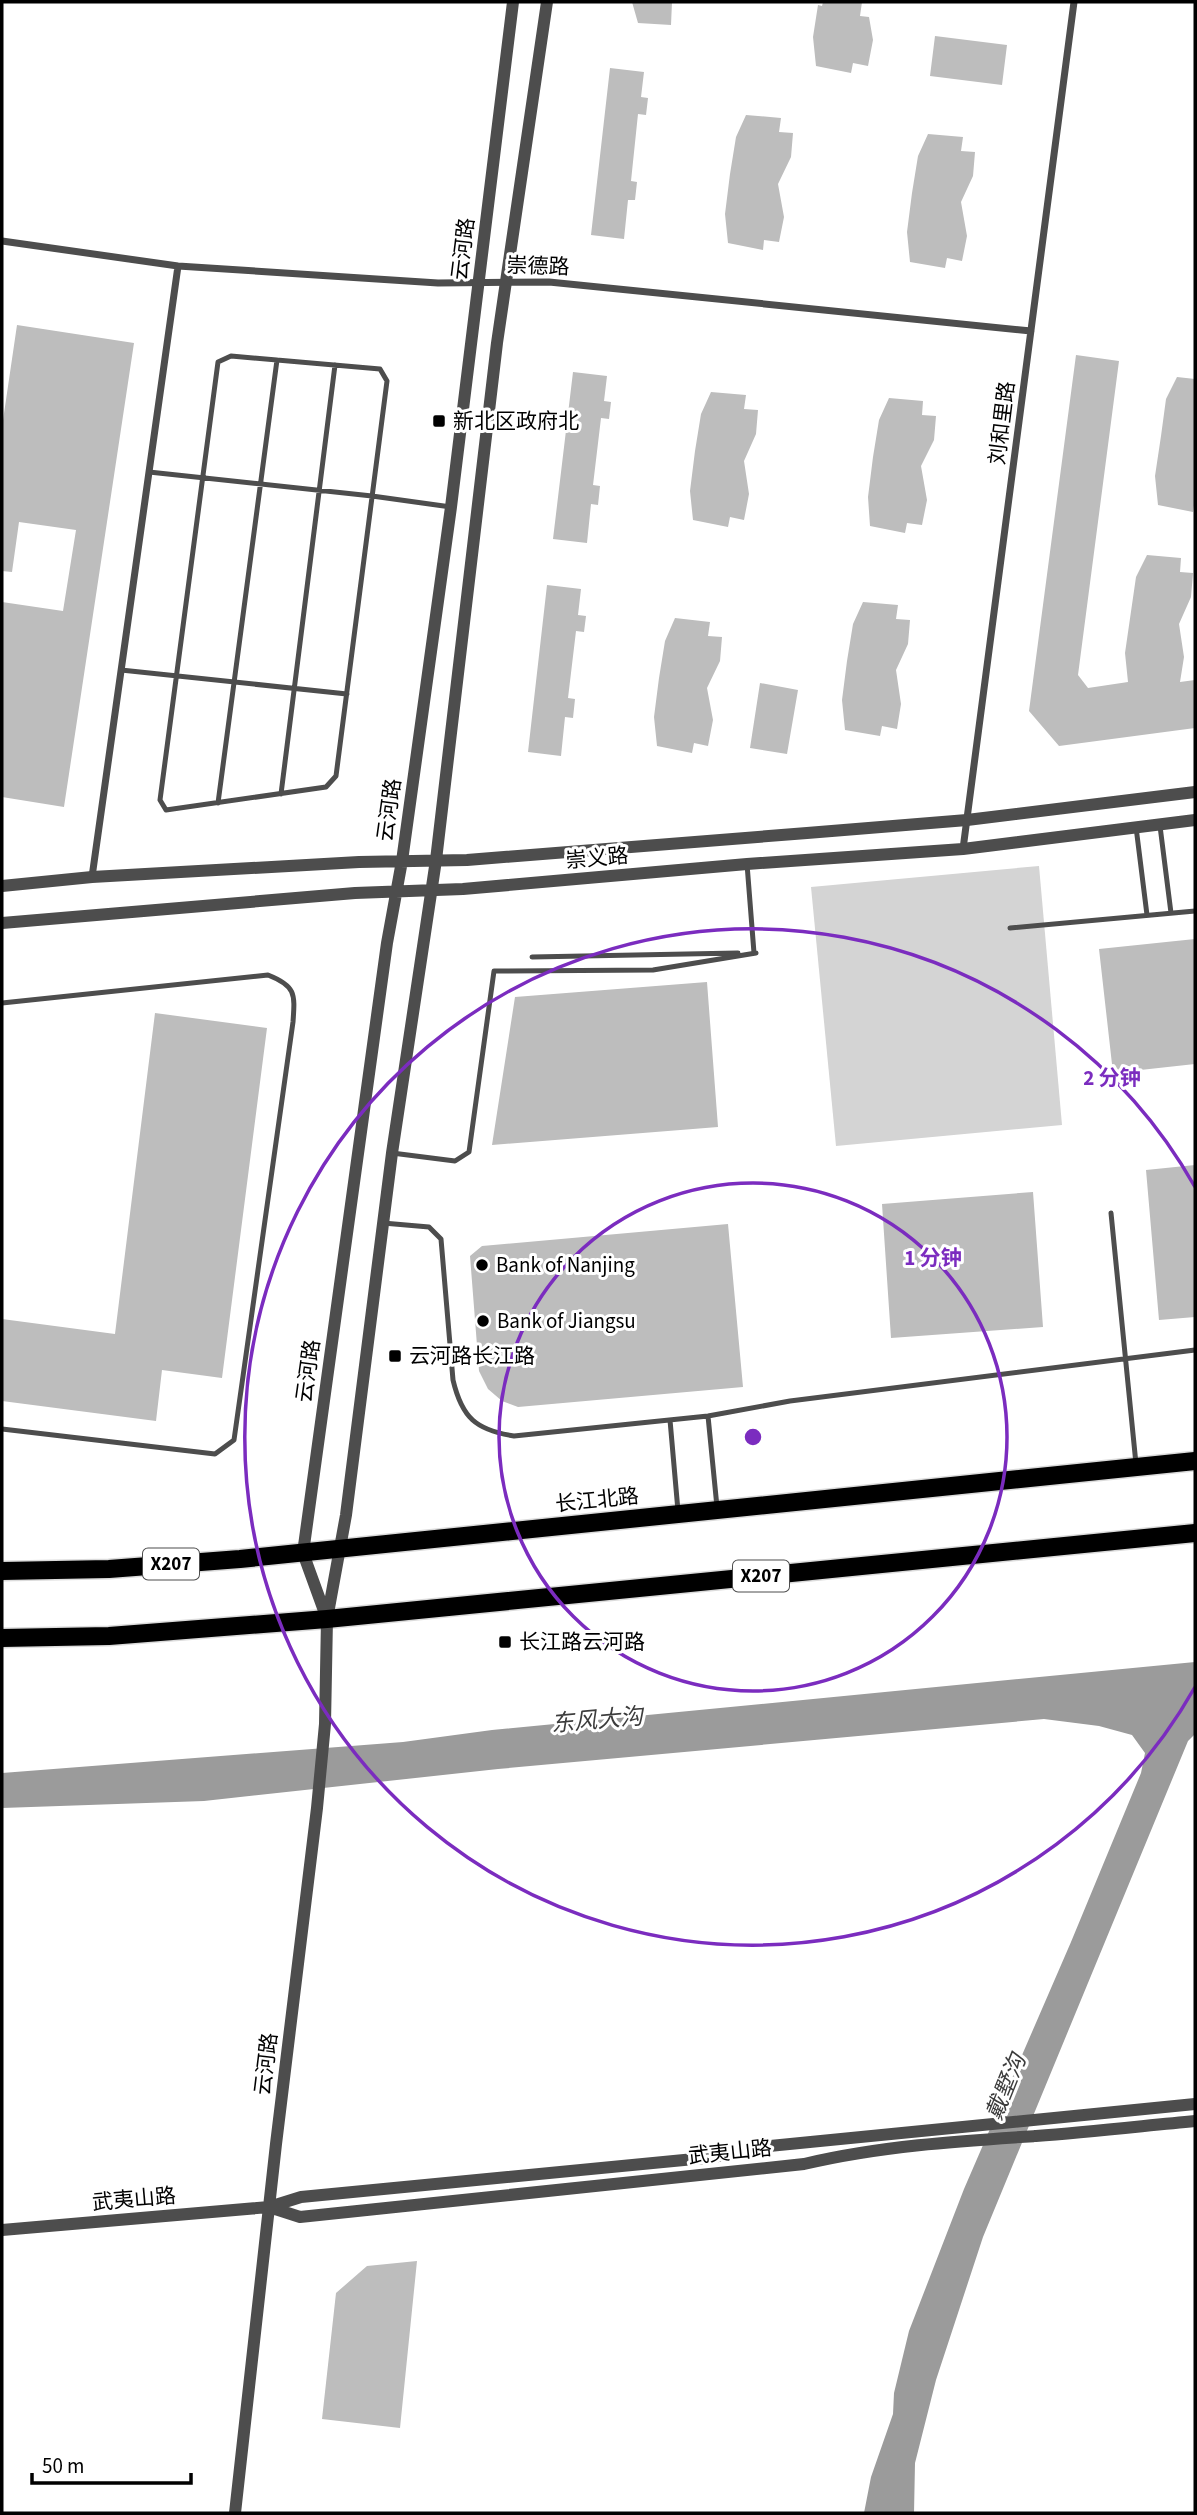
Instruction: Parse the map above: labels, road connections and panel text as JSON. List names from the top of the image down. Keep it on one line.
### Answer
{"streets":{"main road":["长江北路","X207"],"street":["云河路","崇德路","刘和里路","崇义路","武夷山路"]},"crossings":[["云河路","崇德路"],["云河路","崇义路"],["云河路","长江北路"],["云河路","X207"],["云河路","武夷山路"],["崇德路","刘和里路"],["刘和里路","崇义路"]],"water":["东风大沟","戴墅沟"],"places":{"transit":["新北区政府北","云河路长江路","长江路云河路"],"other":["Bank of Nanjing","Bank of Jiangsu"]},"scale_bar":"50 m","rings":["2 分钟","1 分钟"]}
